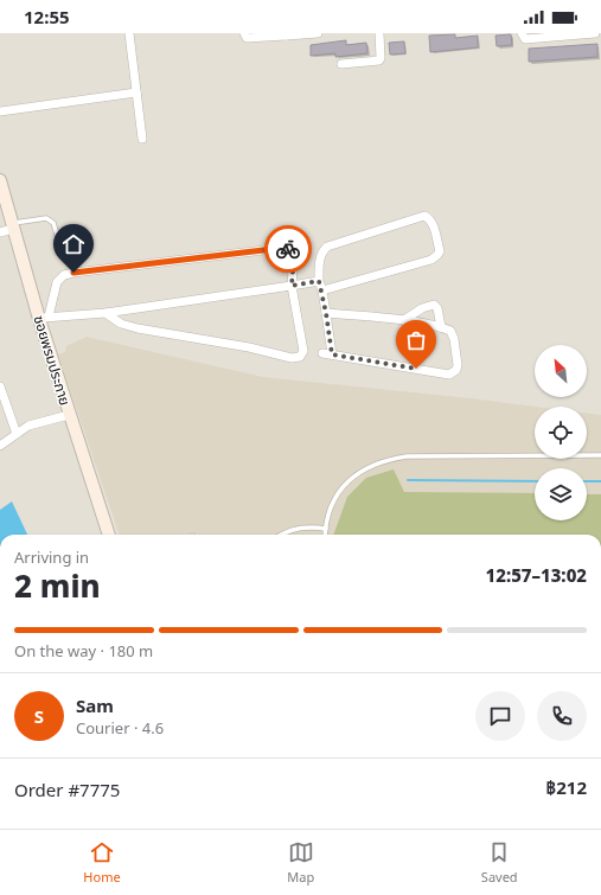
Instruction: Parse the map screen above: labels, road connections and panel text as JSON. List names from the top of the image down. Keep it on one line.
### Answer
{"streets":{"street":["ซอยพรมประกาย"]},"north":"top left","page":{"status":"12:55","heading":["2 min","Arriving in","12:57–13:02"],"panel":["Sam","Courier · 4.6","Order #7775","฿212"],"bar":"On the way · 180 m","round":"S","tabs":["Home","Map","Saved"]}}
